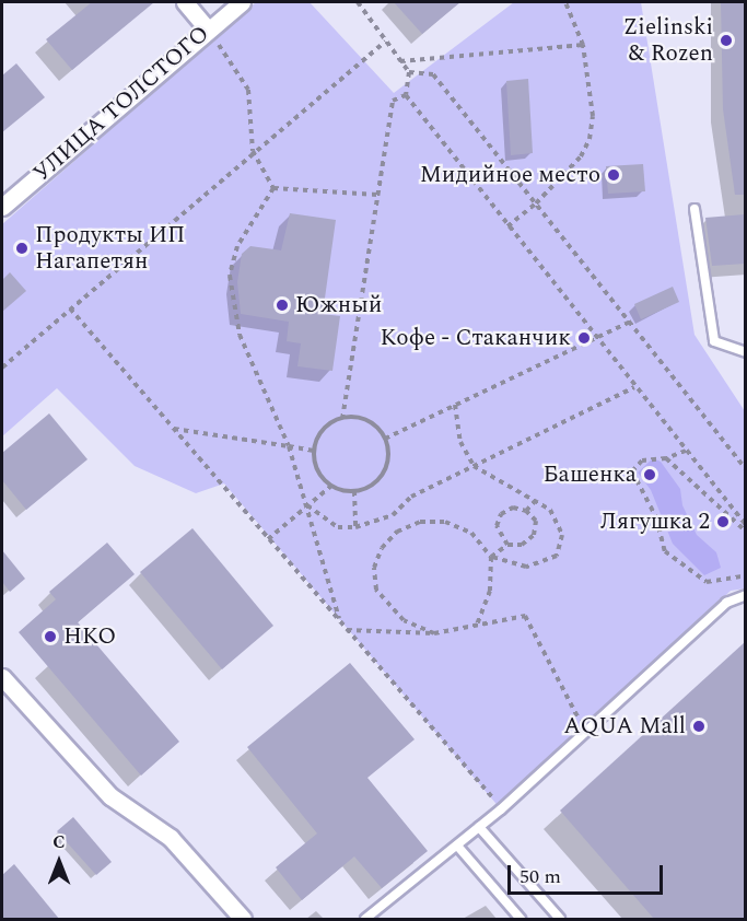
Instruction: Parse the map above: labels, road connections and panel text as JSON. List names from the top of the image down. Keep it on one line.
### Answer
{"streets":{"street":["УЛИЦА ТОЛСТОГО"]},"places":["Zielinski & Rozen","Мидийное место","Продукты ИП Нагапетян","Южный","Кофе - Стаканчик","Башенка","Лягушка 2","НКО","AQUA Mall"],"scale_bar":"50 m","north":"top"}
